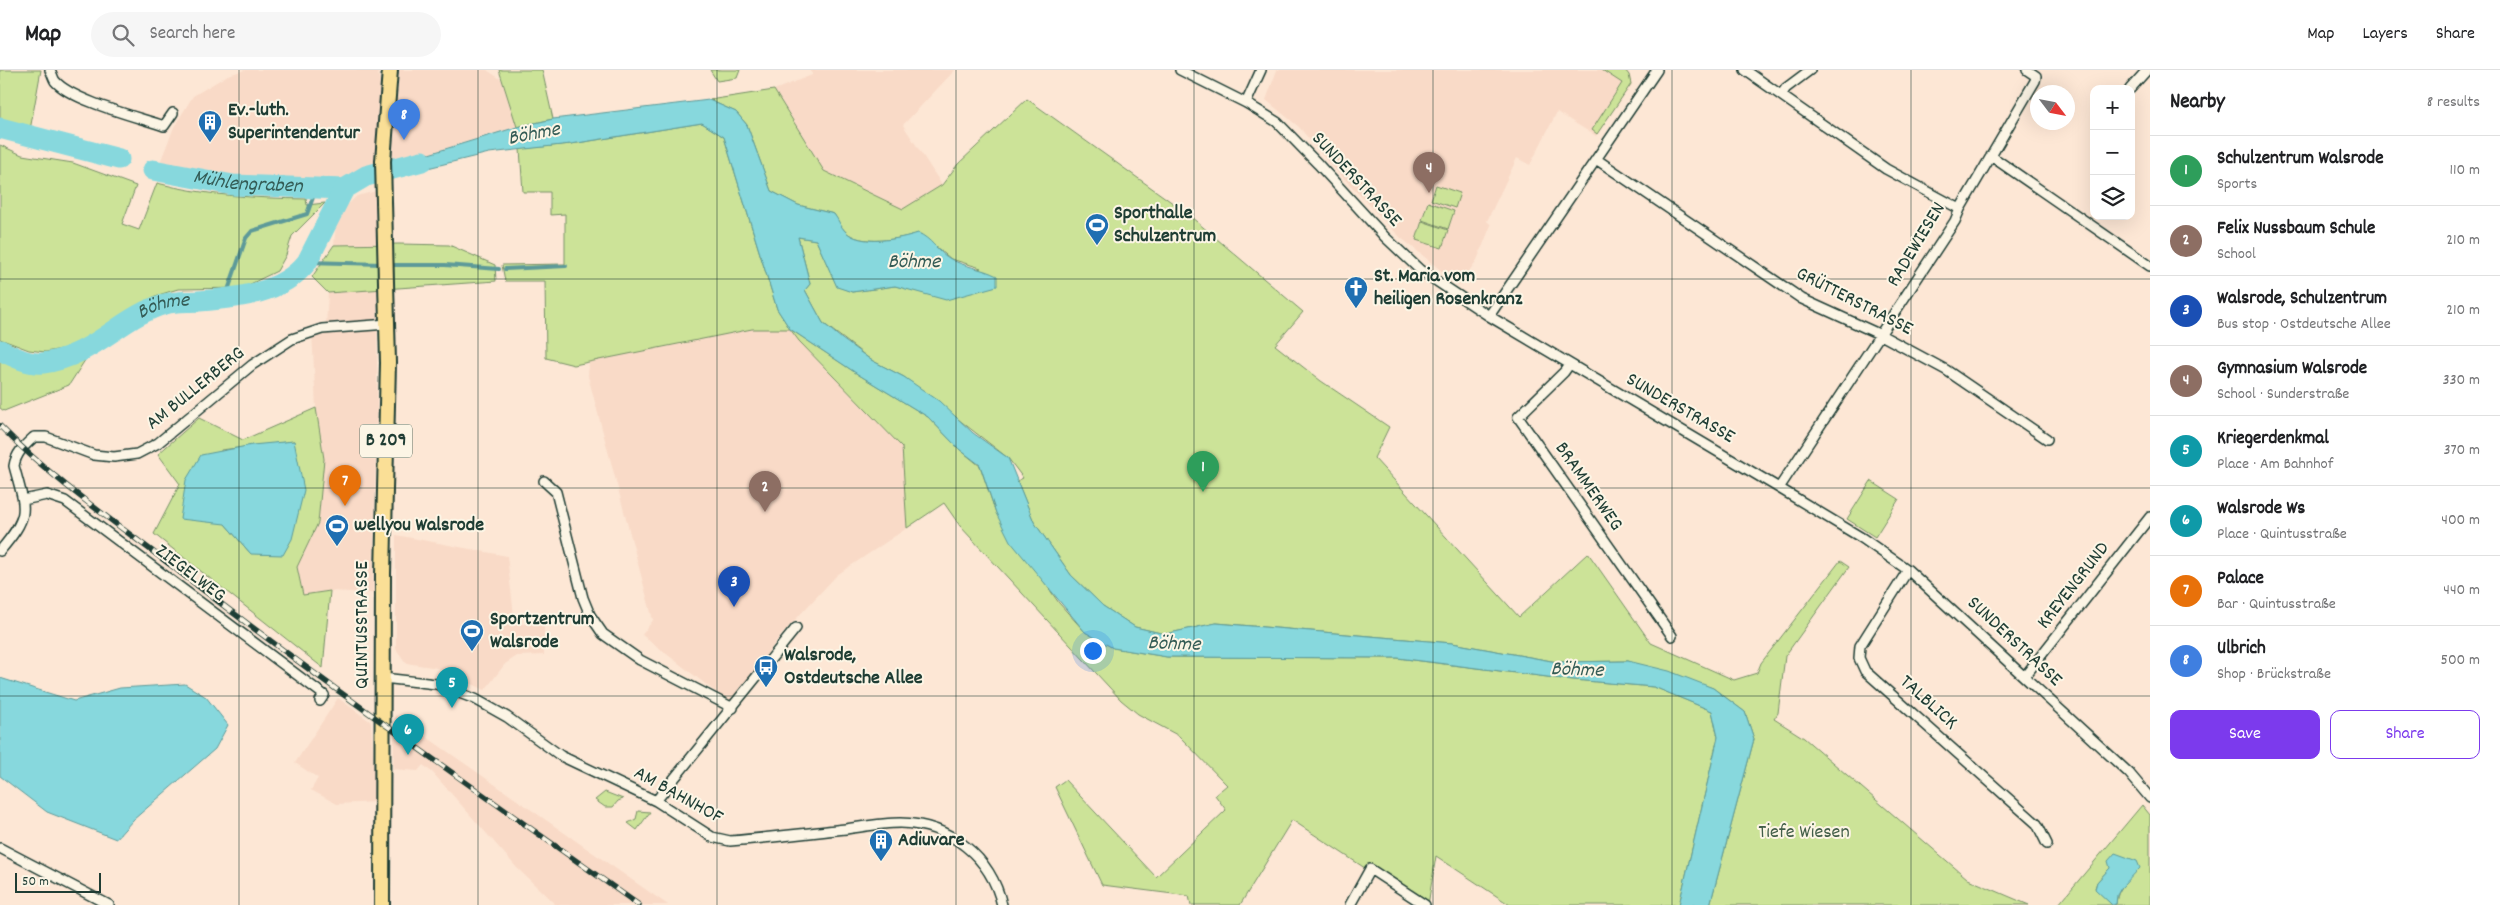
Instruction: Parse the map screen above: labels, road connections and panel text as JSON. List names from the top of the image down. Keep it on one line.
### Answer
{"streets":{"main road":["B 209","QUINTUSSTRASSE"],"street":["SUNDERSTRASSE","RADEWIESEN","GRÜTTERSTRASSE","AM BULLERBERG","BRAMMERWEG","ZIEGELWEG","KREYENGRUND","TALBLICK","AM BAHNHOF"]},"crossings":[["SUNDERSTRASSE","RADEWIESEN"],["SUNDERSTRASSE","BRAMMERWEG"],["SUNDERSTRASSE","KREYENGRUND"],["SUNDERSTRASSE","TALBLICK"],["RADEWIESEN","GRÜTTERSTRASSE"],["AM BULLERBERG","ZIEGELWEG"],["AM BULLERBERG","QUINTUSSTRASSE"],["B 209","QUINTUSSTRASSE"],["QUINTUSSTRASSE","AM BAHNHOF"]],"water":["Böhme","Mühlengraben"],"parks":["Tiefe Wiesen"],"places":{"building":["Ev.-luth. Superintendentur","Adiuvare"],"sports":["Sporthalle Schulzentrum","wellyou Walsrode","Sportzentrum Walsrode"],"church":["St. Maria vom heiligen Rosenkranz"],"bus stop":["Walsrode, Ostdeutsche Allee"]},"scale_bar":"50 m","north":"bottom right","page":{"header":"Map","search":"Search here","nav":["Map","Layers","Share"],"heading":["Nearby","8 results"],"map_buttons":["+","−"],"pins":["8","4","1","7","2","3","5","6"],"list":[{"mark":"1","name":"Schulzentrum Walsrode","note":"Sports","value":"110 m"},{"mark":"2","name":"Felix Nussbaum Schule","note":"School","value":"210 m"},{"mark":"3","name":"Walsrode, Schulzentrum","note":"Bus stop · Ostdeutsche Allee","value":"210 m"},{"mark":"4","name":"Gymnasium Walsrode","note":"School · Sunderstraße","value":"330 m"},{"mark":"5","name":"Kriegerdenkmal","note":"Place · Am Bahnhof","value":"370 m"},{"mark":"6","name":"Walsrode Ws","note":"Place · Quintusstraße","value":"400 m"},{"mark":"7","name":"Palace","note":"Bar · Quintusstraße","value":"440 m"},{"mark":"8","name":"Ulbrich","note":"Shop · Brückstraße","value":"500 m"}],"buttons":["Save","Share"],"scale":"50 m"}}
